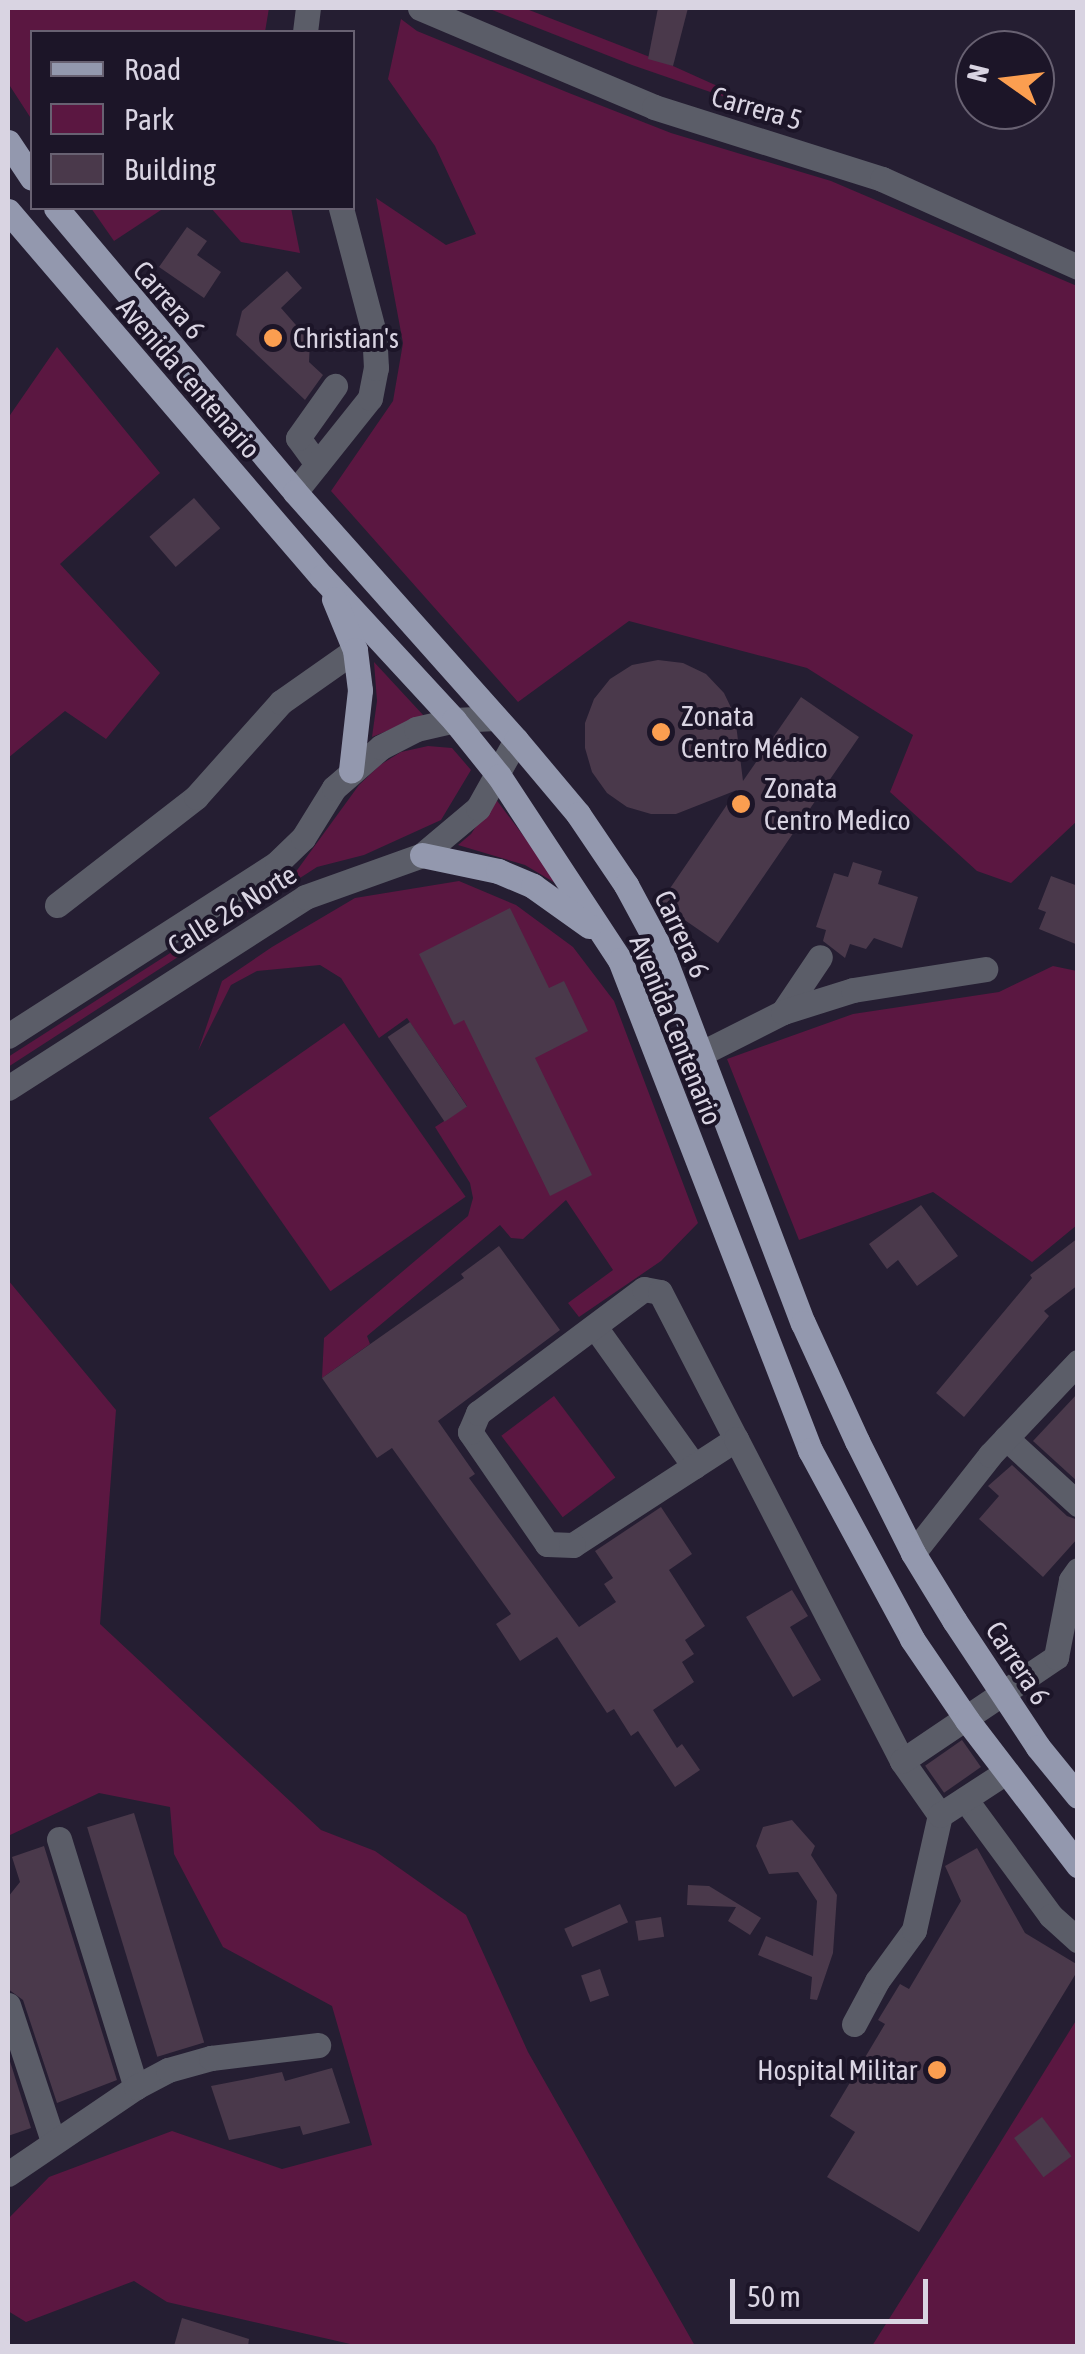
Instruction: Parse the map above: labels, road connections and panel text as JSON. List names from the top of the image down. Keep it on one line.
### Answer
{"streets":{"main road":["Carrera 6","Avenida Centenario"],"street":["Carrera 5","Calle 26 Norte"]},"crossings":[["Carrera 6","Calle 26 Norte"],["Avenida Centenario","Calle 26 Norte"]],"places":["Christian's","Zonata Centro Médico","Zonata Centro Medico","Hospital Militar"],"legend":["Road","Park","Building"],"scale_bar":"50 m","north":"left"}
